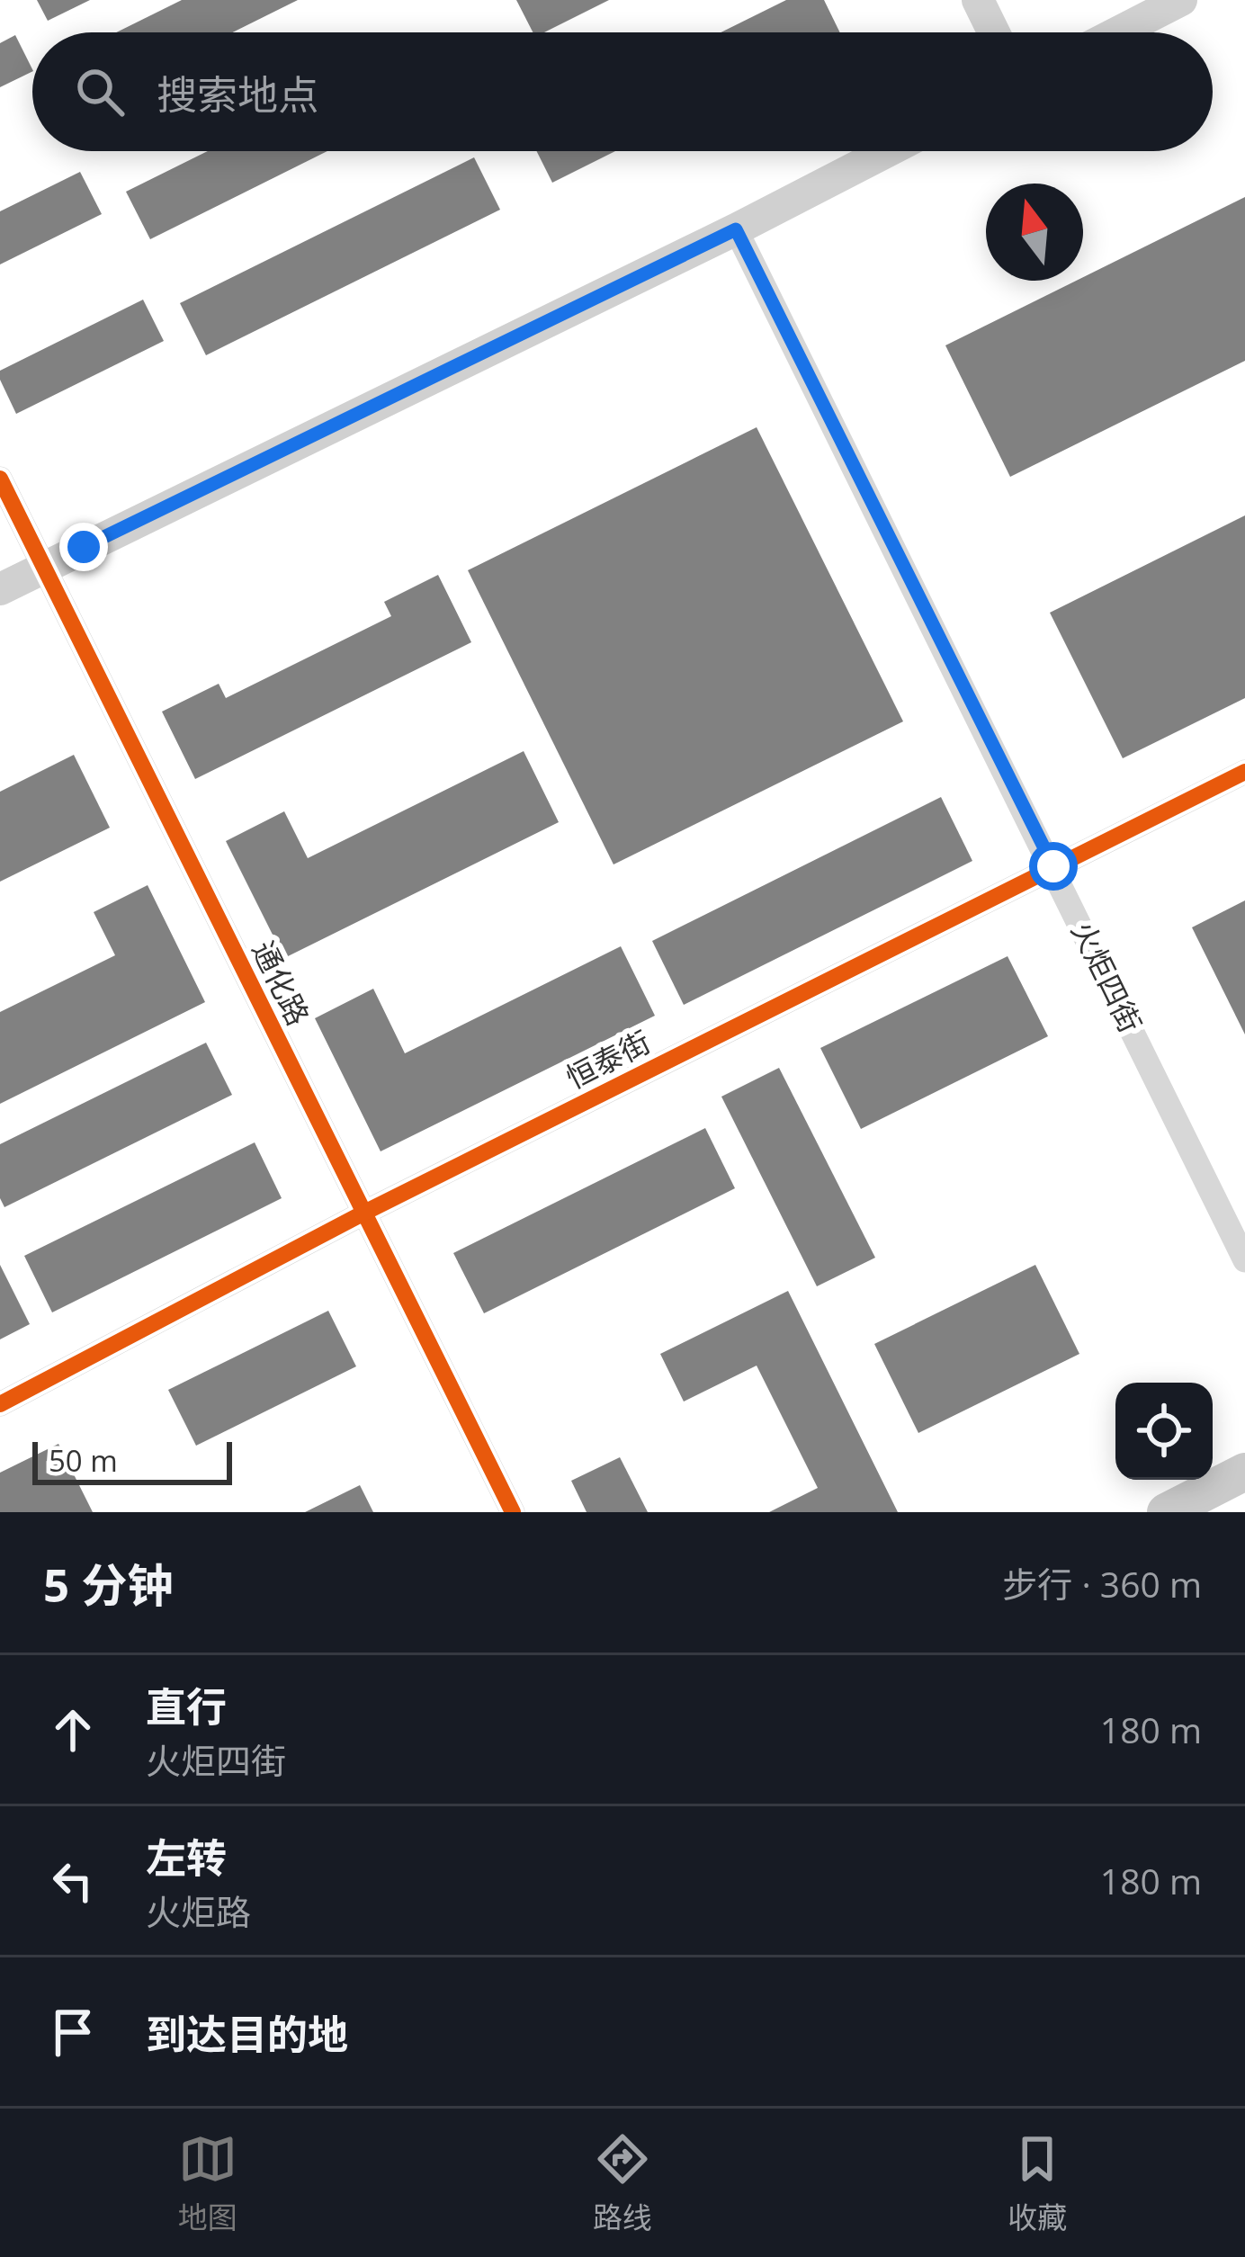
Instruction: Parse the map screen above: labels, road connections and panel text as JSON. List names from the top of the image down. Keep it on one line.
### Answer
{"streets":{"street":["火炬四街","通化路","恒泰街"]},"crossings":[["火炬四街","恒泰街"],["通化路","恒泰街"]],"scale_bar":"50 m","north":"top","page":{"search":"搜索地点","scale":"50 m","heading":["5 分钟","步行 · 360 m"],"list":[["直行","火炬四街","180 m"],["左转","火炬路","180 m"],"到达目的地"],"nav":["地图","路线","收藏"]}}
